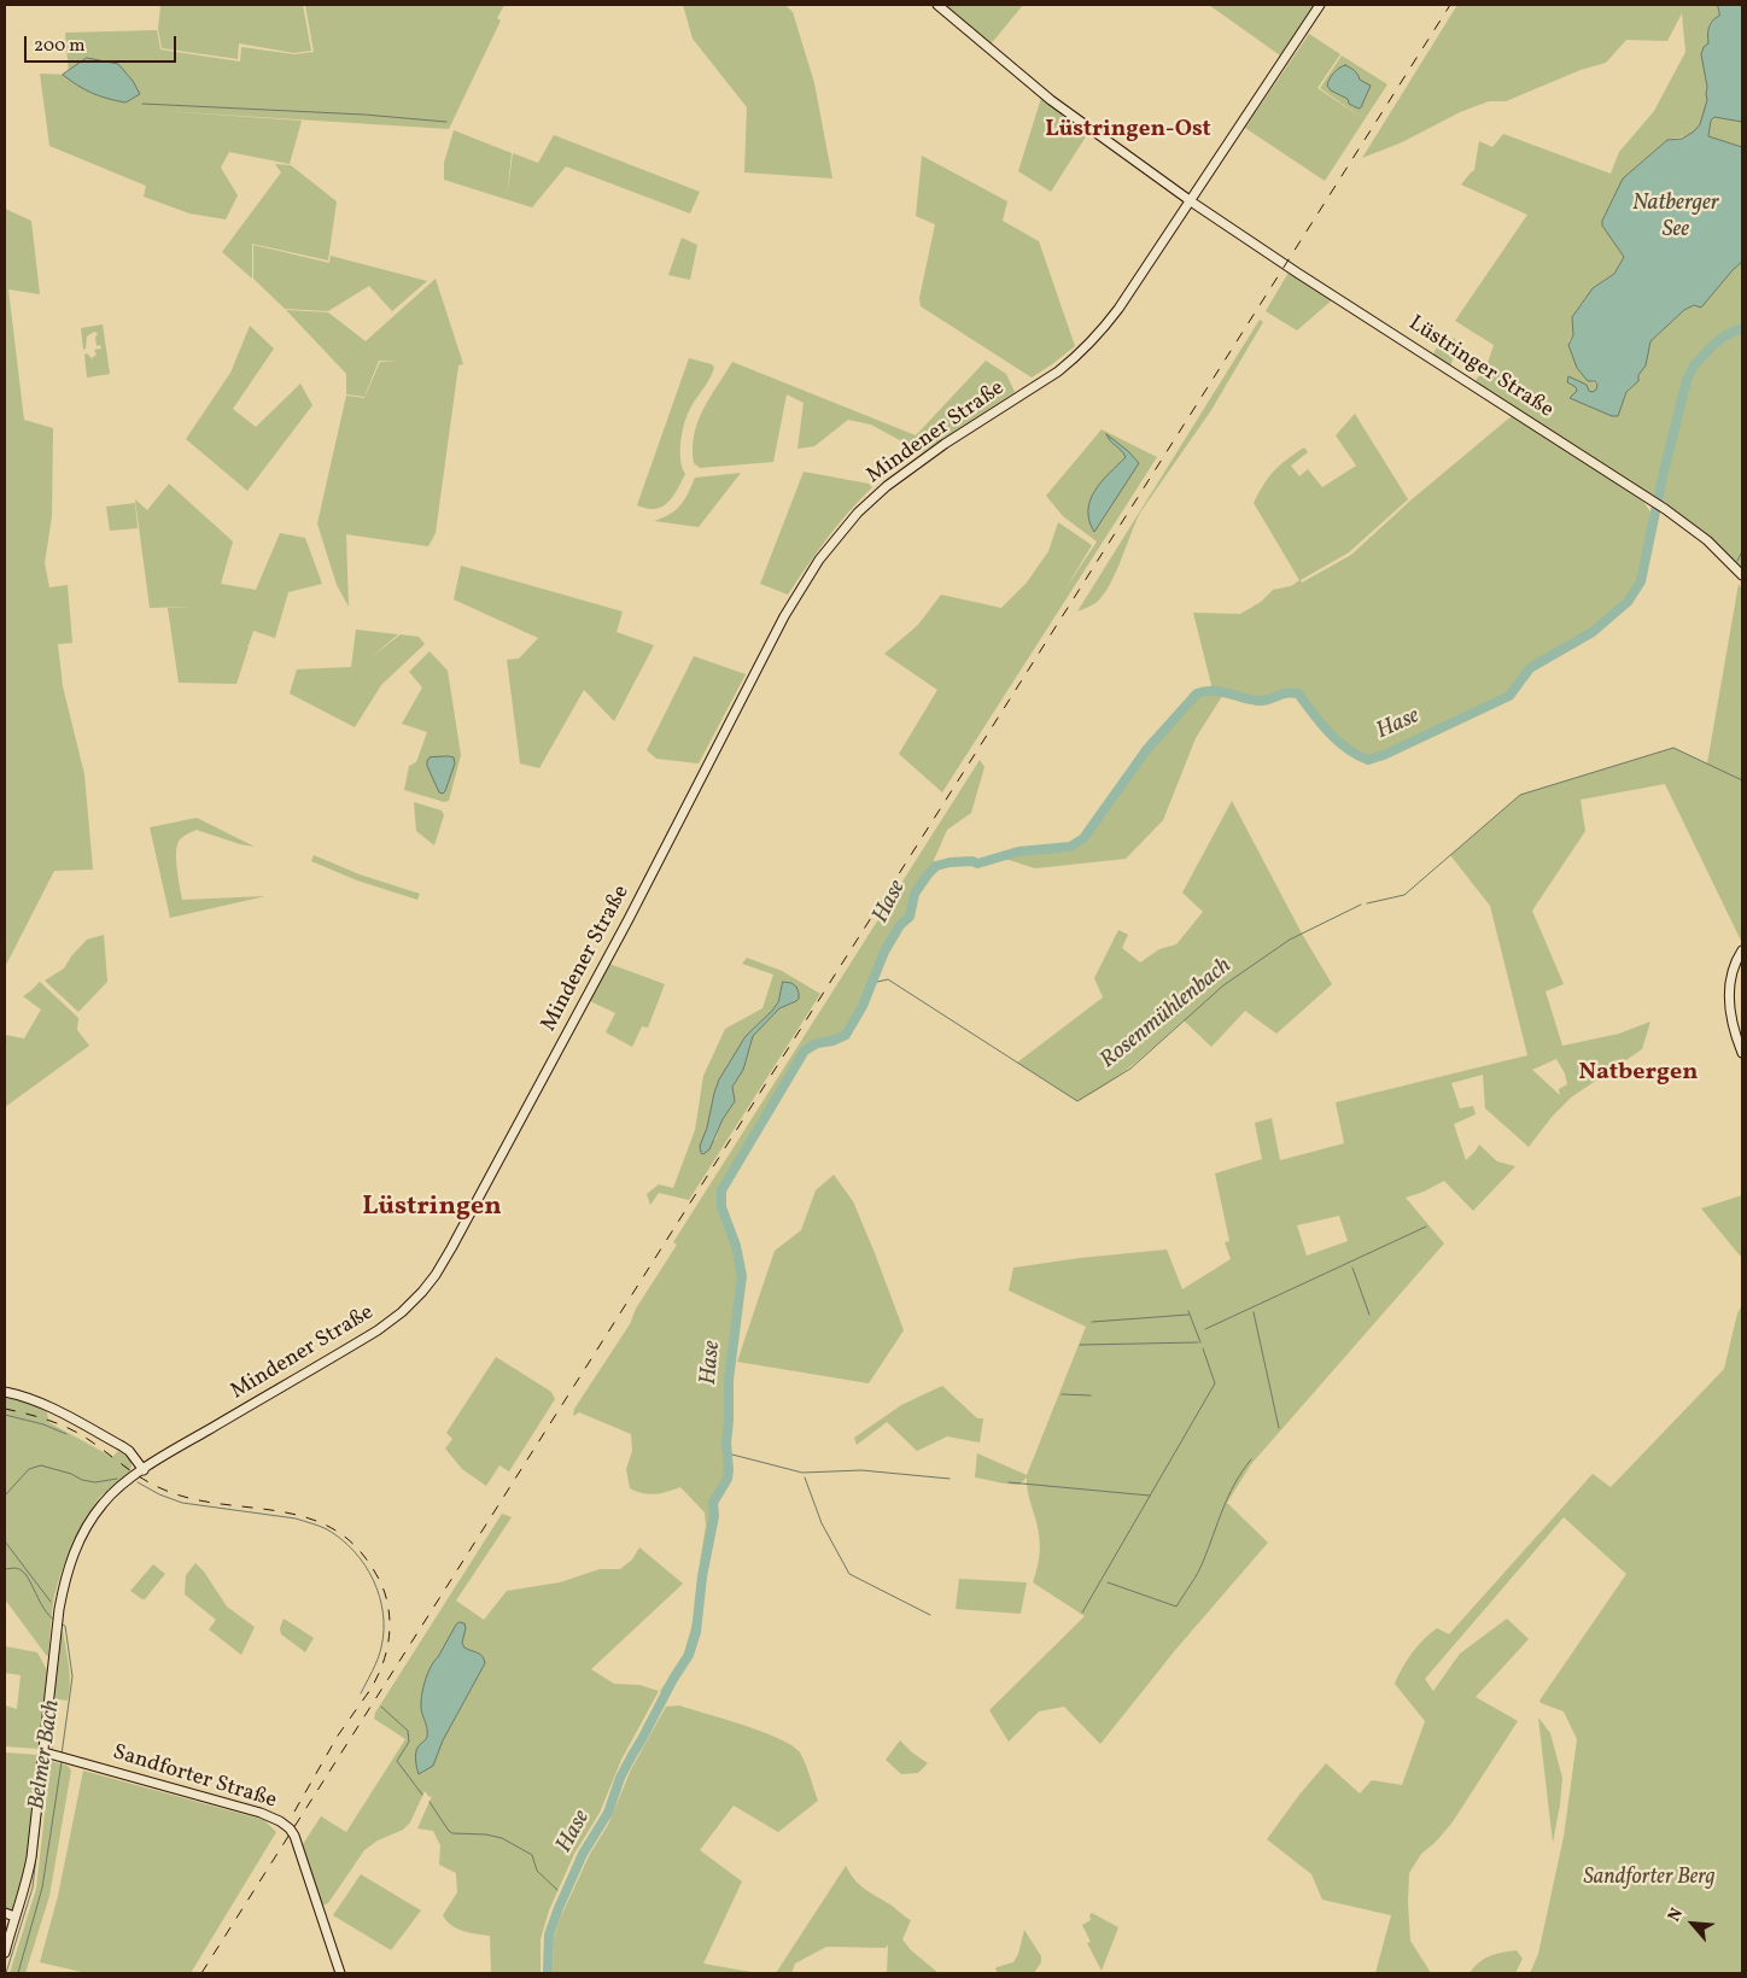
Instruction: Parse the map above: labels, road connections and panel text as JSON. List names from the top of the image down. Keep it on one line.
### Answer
{"streets":{"main road":["Lüstringer Straße","Mindener Straße","Sandforter Straße"]},"crossings":[["Lüstringer Straße","Mindener Straße"],["Mindener Straße","Sandforter Straße"]],"districts":["Lüstringen-Ost","Natbergen","Lüstringen"],"water":["Natberger See","Hase","Rosenmühlenbach","Belmer Bach"],"parks":["Sandforter Berg"],"scale_bar":"200 m","north":"top left"}
